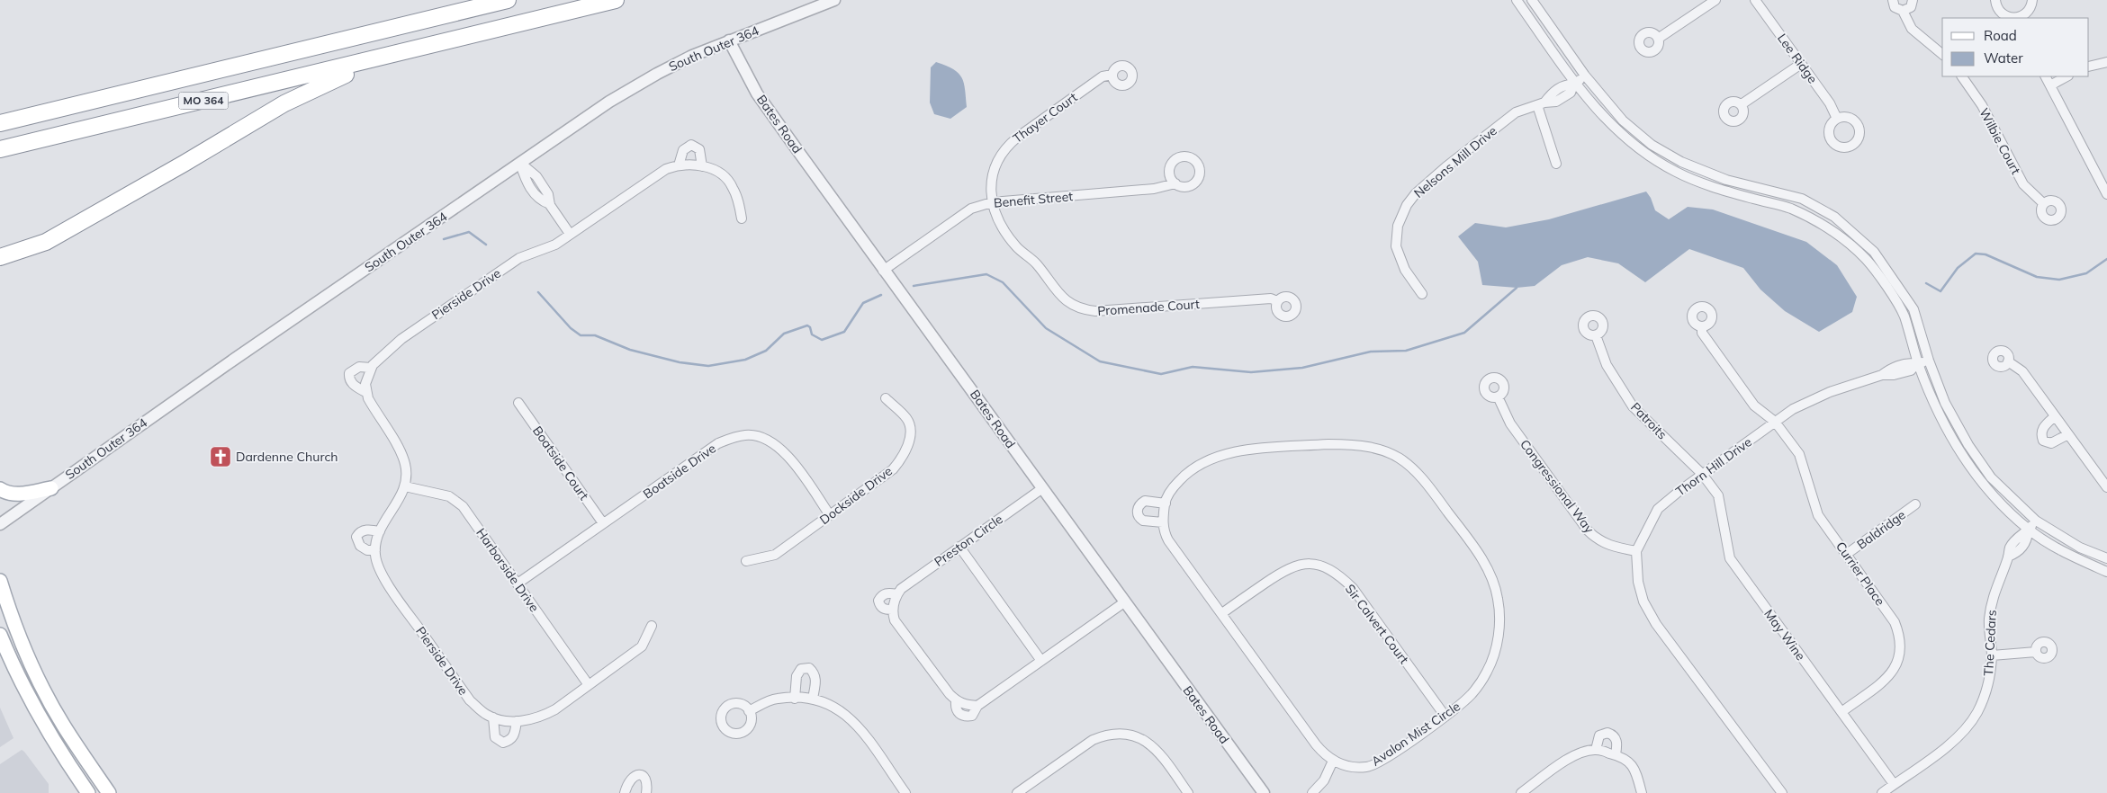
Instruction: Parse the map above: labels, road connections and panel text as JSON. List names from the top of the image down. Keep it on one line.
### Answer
{"streets":{"highway":["MO 364"],"street":["South Outer 364","Lee Ridge","Thayer Court","Bates Road","Wilbie Court","Nelsons Mill Drive","Benefit Street","Pierside Drive","Promenade Court","Patroits","Boatside Court","Thorn Hill Drive","Boatside Drive","Congressional Way","Dockside Drive","Baldridge","Preston Circle","Harborside Drive","Currier Place","Sir Calvert Court","May Wine","The Cedars","Avalon Mist Circle"]},"crossings":[["South Outer 364","Bates Road"],["Thayer Court","Benefit Street"],["Thayer Court","Promenade Court"],["Bates Road","Benefit Street"],["Bates Road","Preston Circle"],["Benefit Street","Promenade Court"],["Pierside Drive","Harborside Drive"],["Patroits","Thorn Hill Drive"],["Patroits","May Wine"],["Boatside Court","Boatside Drive"],["Thorn Hill Drive","Congressional Way"],["Thorn Hill Drive","Currier Place"],["Thorn Hill Drive","May Wine"],["Boatside Drive","Dockside Drive"],["Boatside Drive","Harborside Drive"],["Baldridge","Currier Place"],["Currier Place","May Wine"],["Sir Calvert Court","Avalon Mist Circle"],["May Wine","The Cedars"]],"places":{"church":["Dardenne Church"]},"legend":["Road","Water"]}
